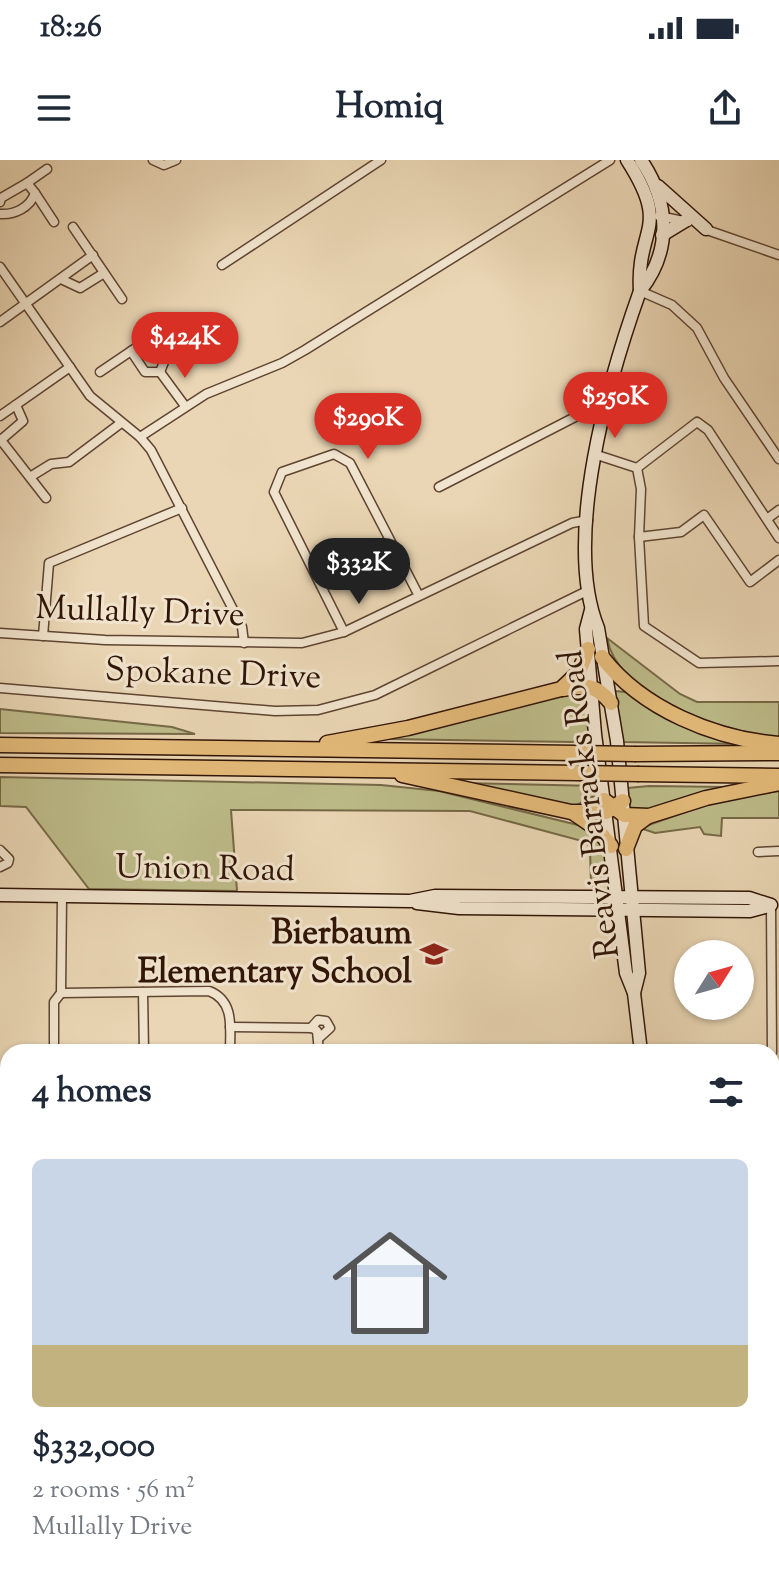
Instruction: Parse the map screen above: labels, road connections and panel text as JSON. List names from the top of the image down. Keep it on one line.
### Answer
{"streets":{"main road":["Reavis Barracks Road","Union Road"],"street":["Mullally Drive","Spokane Drive"]},"crossings":[["Mullally Drive","Reavis Barracks Road"],["Spokane Drive","Reavis Barracks Road"],["Reavis Barracks Road","Union Road"]],"places":{"school or university":["Bierbaum Elementary School"]},"north":"top right","page":{"status":"18:26","header":"Homiq","price":["$424K","$250K","$290K","$332K"],"heading":"4 homes","list":[{"name":"$332,000","note":"2 rooms · 56 m² · Mullally Drive"}]}}
